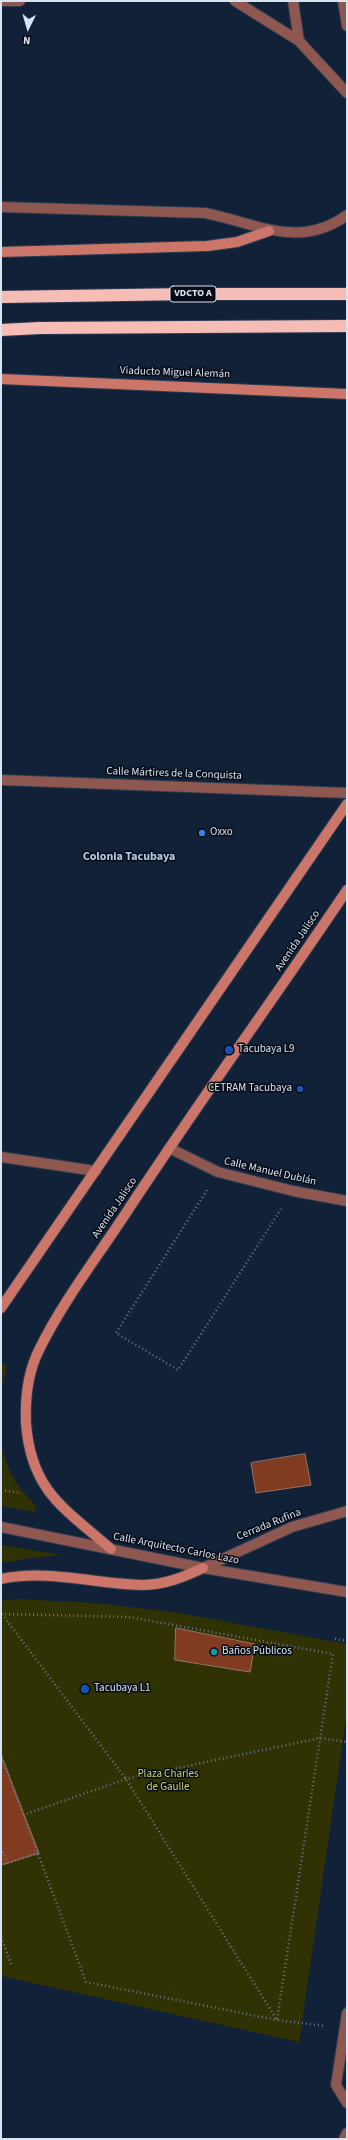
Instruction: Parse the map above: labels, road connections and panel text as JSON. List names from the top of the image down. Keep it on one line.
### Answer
{"streets":{"highway":["VDCTO A"],"main road":["Viaducto Miguel Alemán","Avenida Jalisco"],"street":["Calle Mártires de la Conquista","Calle Manuel Dublán","Cerrada Rufina","Calle Arquitecto Carlos Lazo"]},"crossings":[["Avenida Jalisco","Calle Manuel Dublán"],["Avenida Jalisco","Calle Arquitecto Carlos Lazo"],["Cerrada Rufina","Calle Arquitecto Carlos Lazo"]],"districts":["Colonia Tacubaya"],"parks":["Plaza Charles de Gaulle"],"places":["Oxxo","Tacubaya L9","CETRAM Tacubaya","Baños Públicos","Tacubaya L1"],"north":"bottom"}
